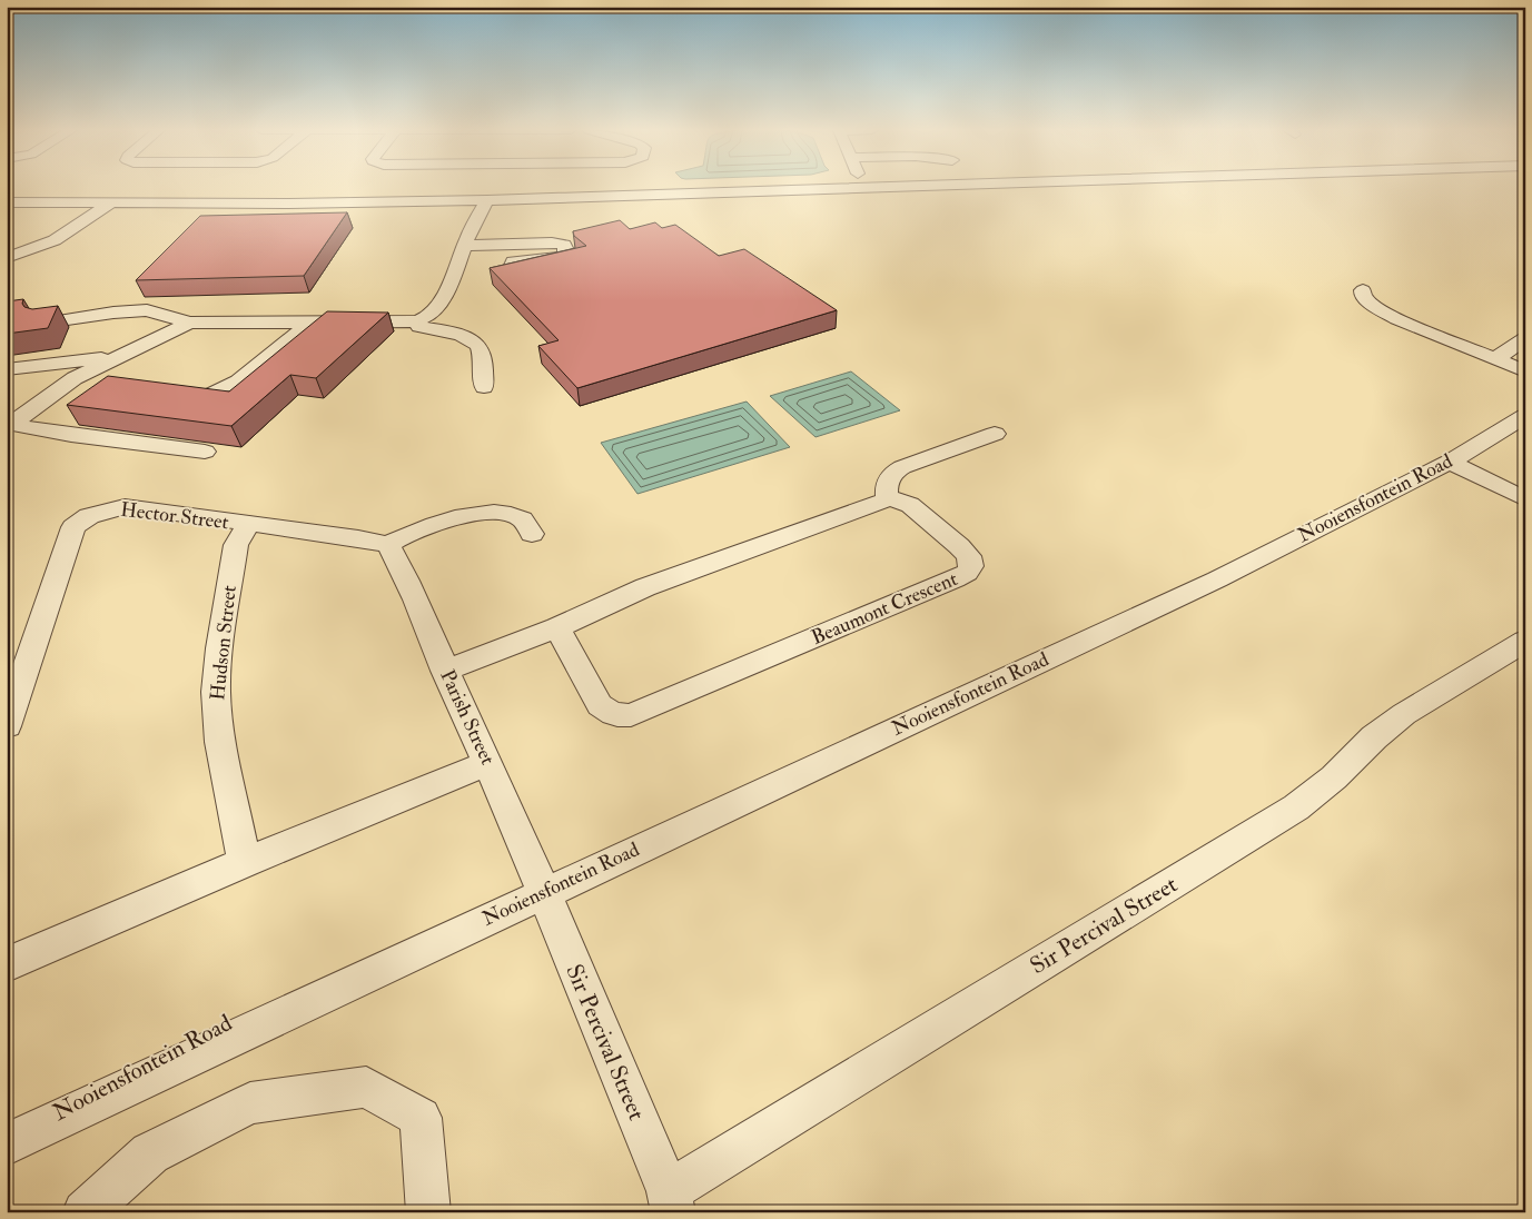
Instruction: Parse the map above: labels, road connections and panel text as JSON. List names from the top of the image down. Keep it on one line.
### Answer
{"streets":{"street":["Nooiensfontein Road","Hector Street","Beaumont Crescent","Hudson Street","Parish Street","Sir Percival Street"]},"crossings":[["Nooiensfontein Road","Parish Street"],["Nooiensfontein Road","Sir Percival Street"],["Hector Street","Hudson Street"],["Hector Street","Parish Street"],["Parish Street","Sir Percival Street"]]}
